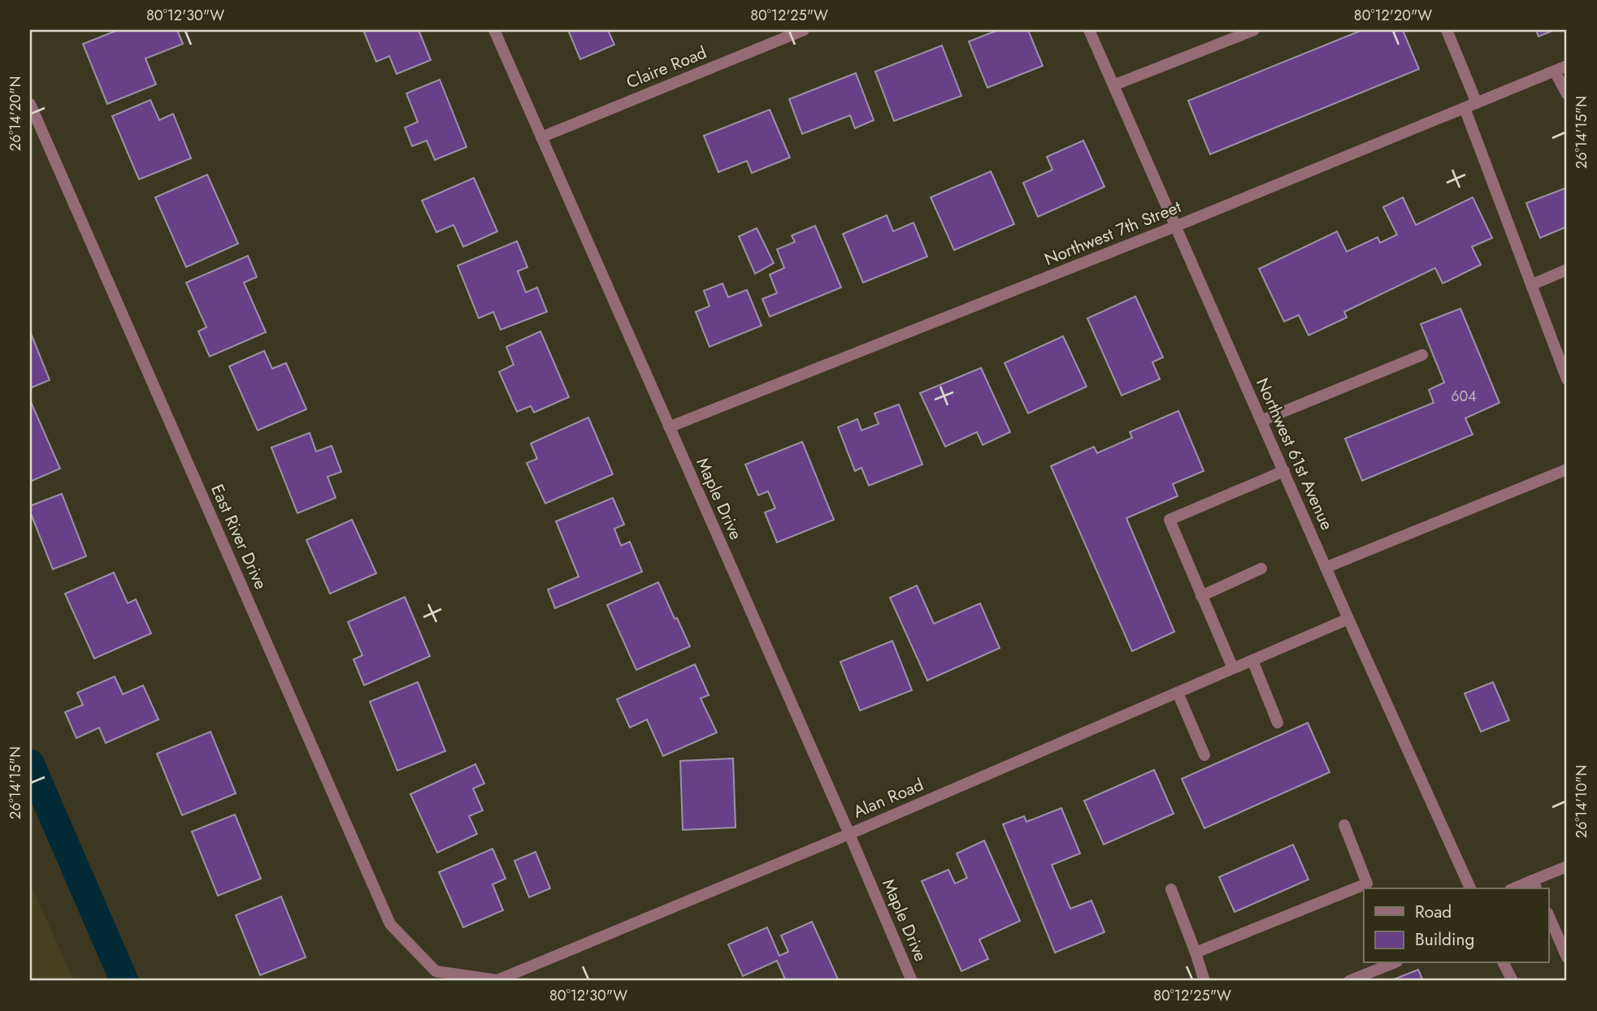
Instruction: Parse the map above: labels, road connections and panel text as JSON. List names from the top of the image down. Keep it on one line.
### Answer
{"streets":{"street":["Claire Road","Northwest 7th Street","Northwest 61st Avenue","Maple Drive","East River Drive","Alan Road"]},"crossings":[["Claire Road","Maple Drive"],["Northwest 7th Street","Northwest 61st Avenue"],["Northwest 7th Street","Maple Drive"],["Northwest 61st Avenue","Alan Road"],["Maple Drive","Alan Road"],["East River Drive","Alan Road"]],"house_numbers":["604"],"legend":["Road","Building"],"coordinates":["80°12'30\"W","80°12'25\"W","80°12'20\"W","26°14'20\"N","26°14'15\"N","26°14'10\"N"]}
